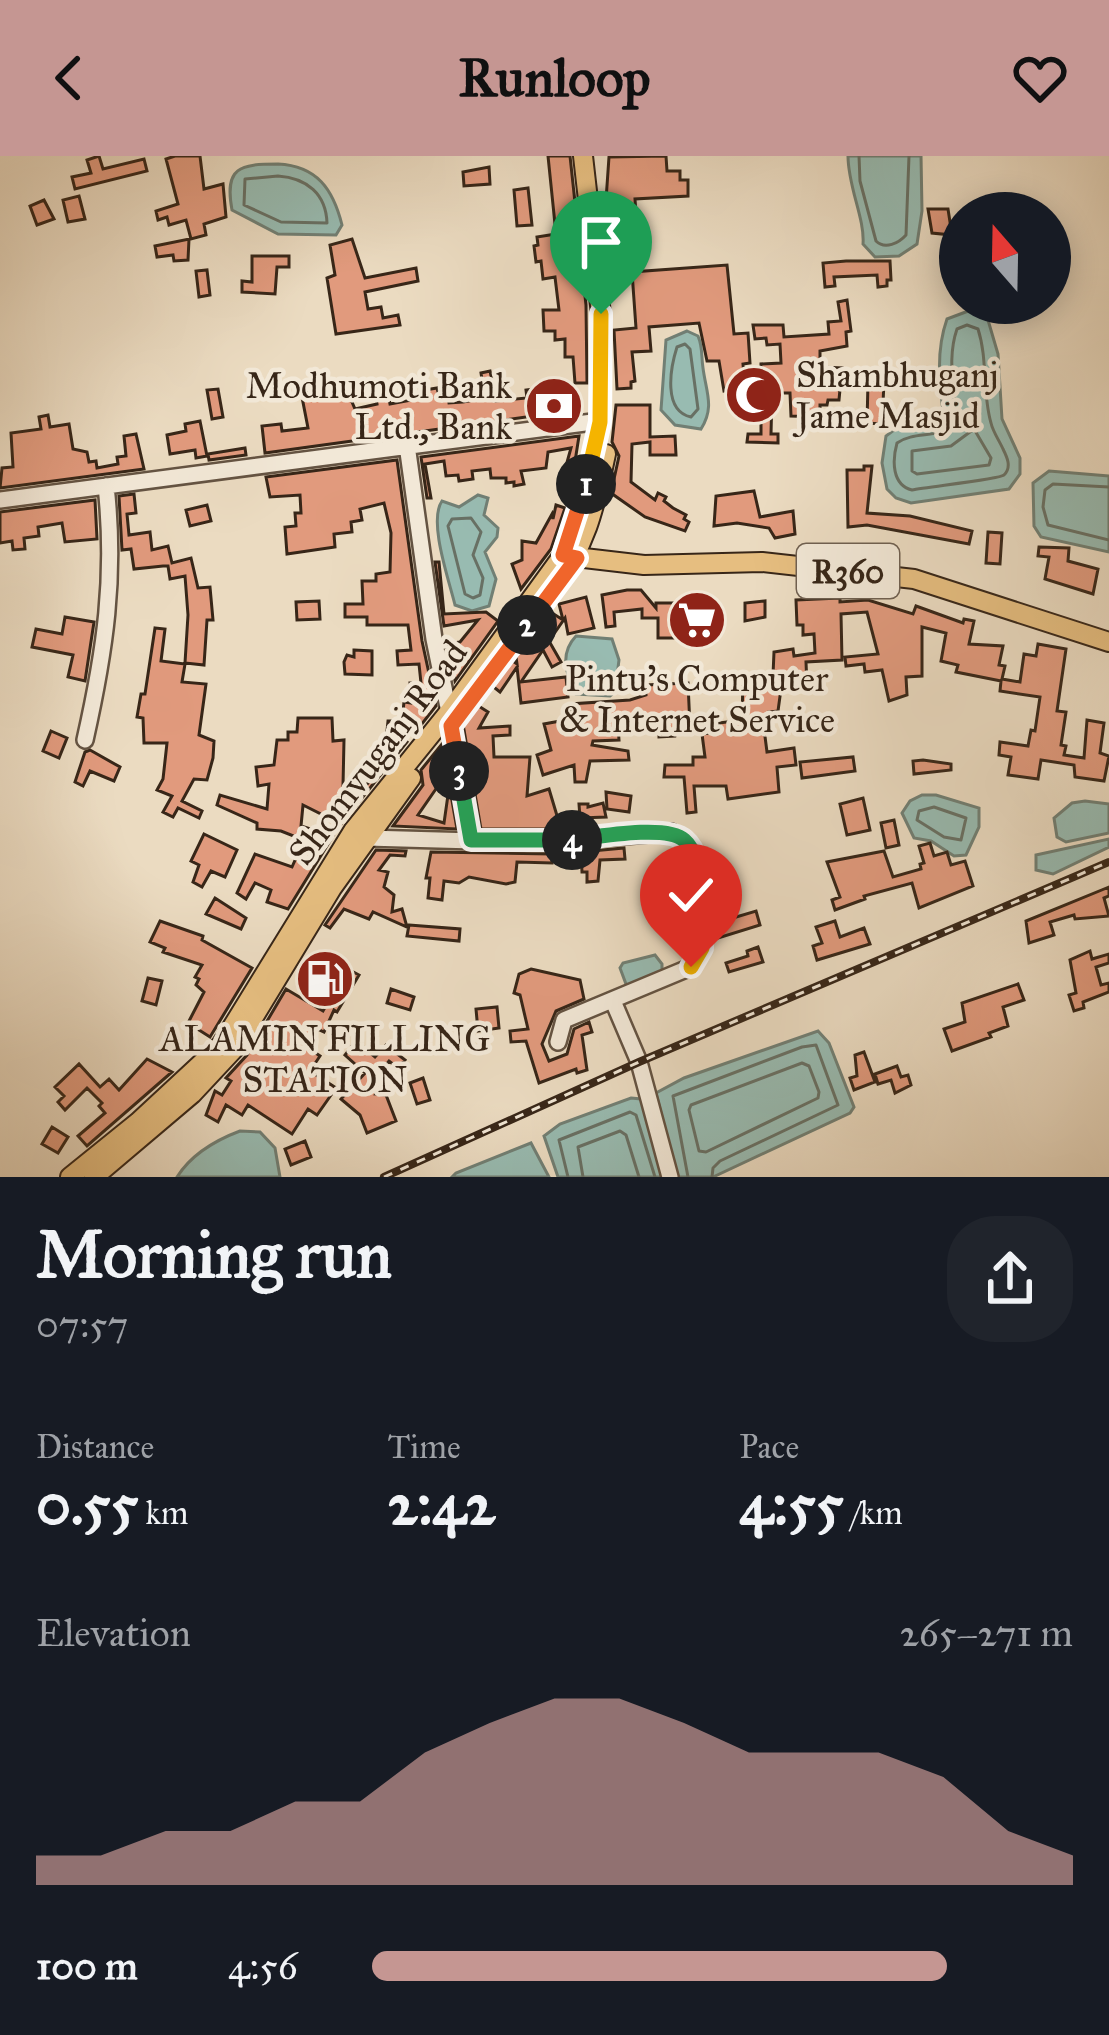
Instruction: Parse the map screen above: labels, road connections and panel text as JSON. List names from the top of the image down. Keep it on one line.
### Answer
{"streets":{"main road":["R360","Shomvuganj Road"]},"crossings":[["R360","Shomvuganj Road"]],"places":{"mosque":["Shambhuganj Jame Masjid"],"bank":["Modhumoti Bank Ltd., Bank"],"supermarket":["Pintu's Computer & Internet Service"],"fuel station":["ALAMIN FILLING STATION"]},"north":"top","page":{"header":"Runloop","pins":["1","2","3","4"],"heading":["Morning run","07:57"],"stats":[["Distance","0.55 km"],["Time","2:42"],["Pace","4:55 /km"]],"chart":["Elevation","265–271 m"],"list":[{"name":"100 m","note":"4:56"}]}}
